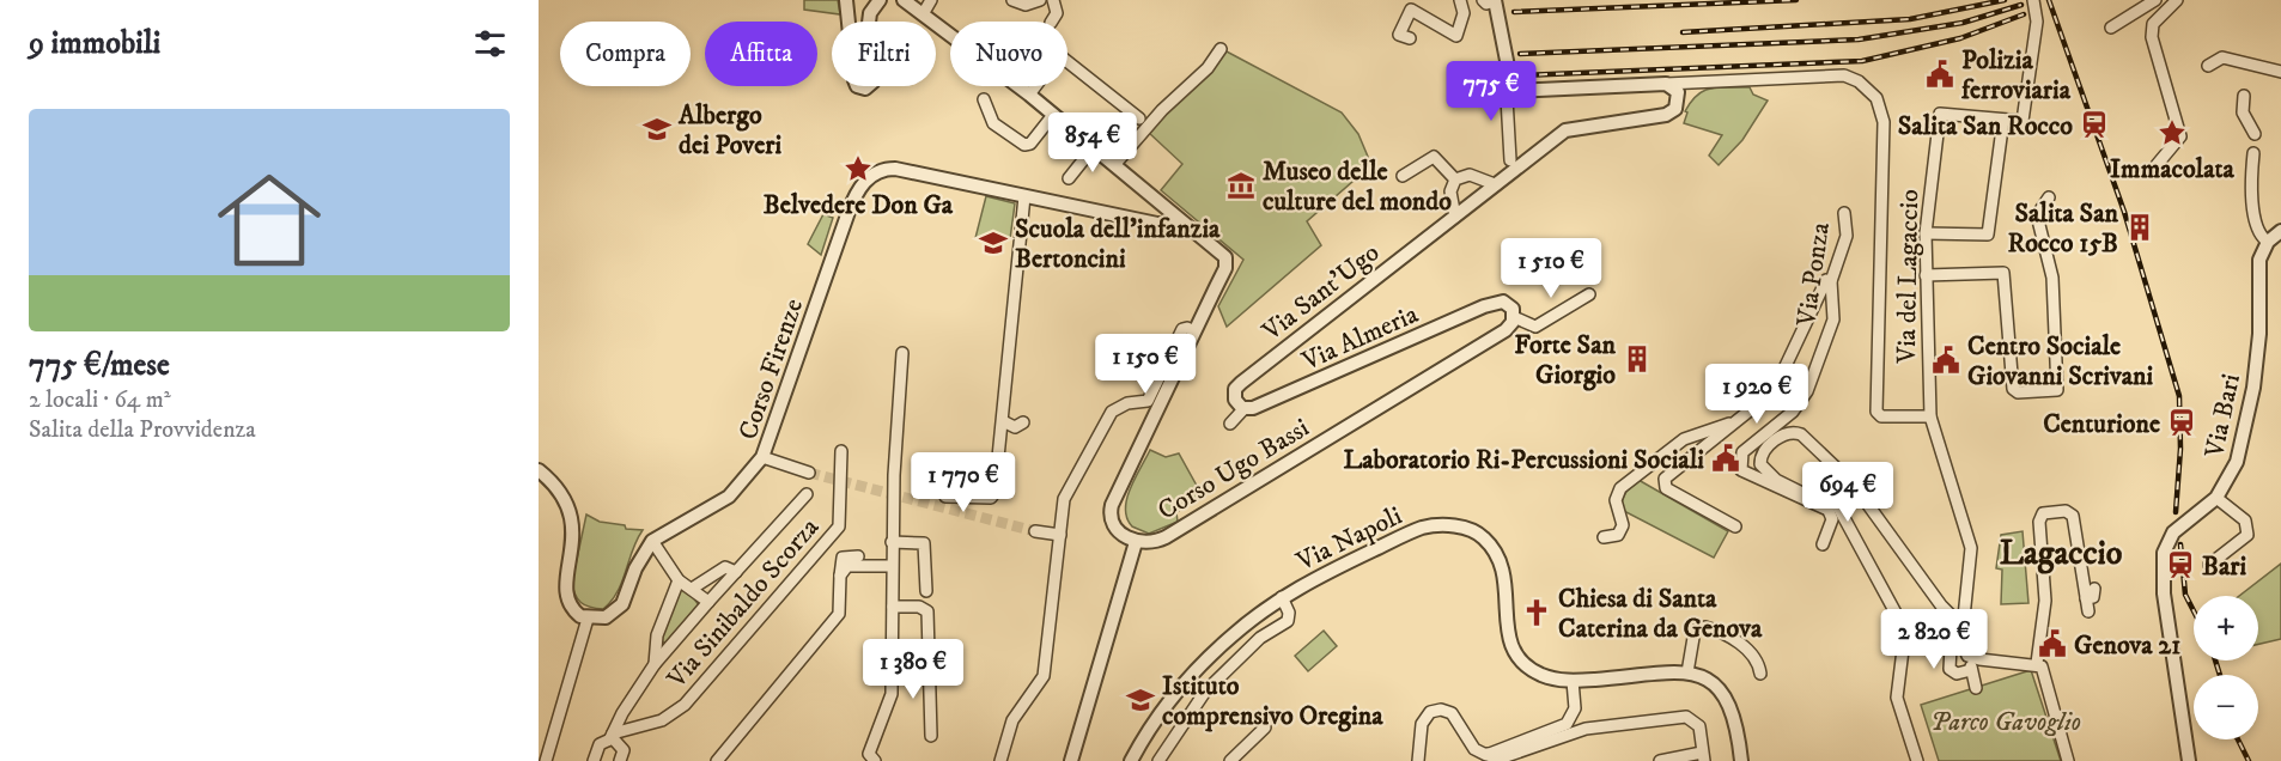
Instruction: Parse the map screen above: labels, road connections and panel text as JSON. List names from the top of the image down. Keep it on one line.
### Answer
{"streets":{"street":["Via Ponza","Via del Lagaccio","Via Sant'Ugo","Via Almeria","Corso Firenze","Via Bari","Corso Ugo Bassi","Via Napoli","Via Sinibaldo Scorza"]},"crossings":[["Via Sant'Ugo","Via Almeria"],["Via Almeria","Corso Ugo Bassi"],["Corso Firenze","Corso Ugo Bassi"]],"districts":["Lagaccio"],"parks":["Parco Gavoglio"],"places":{"public building":["Polizia ferroviaria","Centro Sociale Giovanni Scrivani","Laboratorio Ri-Percussioni Sociali","Genova 21"],"station":["Salita San Rocco","Centurione","Bari"],"school or university":["Albergo dei Poveri","Scuola dell'infanzia Bertoncini","Istituto comprensivo Oregina"],"place":["Immacolata","Belvedere Don Ga"],"museum":["Museo delle culture del mondo"],"building":["Salita San Rocco 15B","Forte San Giorgio"],"church":["Chiesa di Santa Caterina da Genova"]},"page":{"heading":"9 immobili","chip":["Compra","Affitta","Filtri","Nuovo"],"price":["775 €","854 €","1 510 €","1 150 €","1 920 €","1 770 €","694 €","2 820 €","1 380 €"],"list":[{"name":"775 €/mese","note":"2 locali · 64 m² · Salita della Provvidenza"}],"map_buttons":["+","−"]}}
